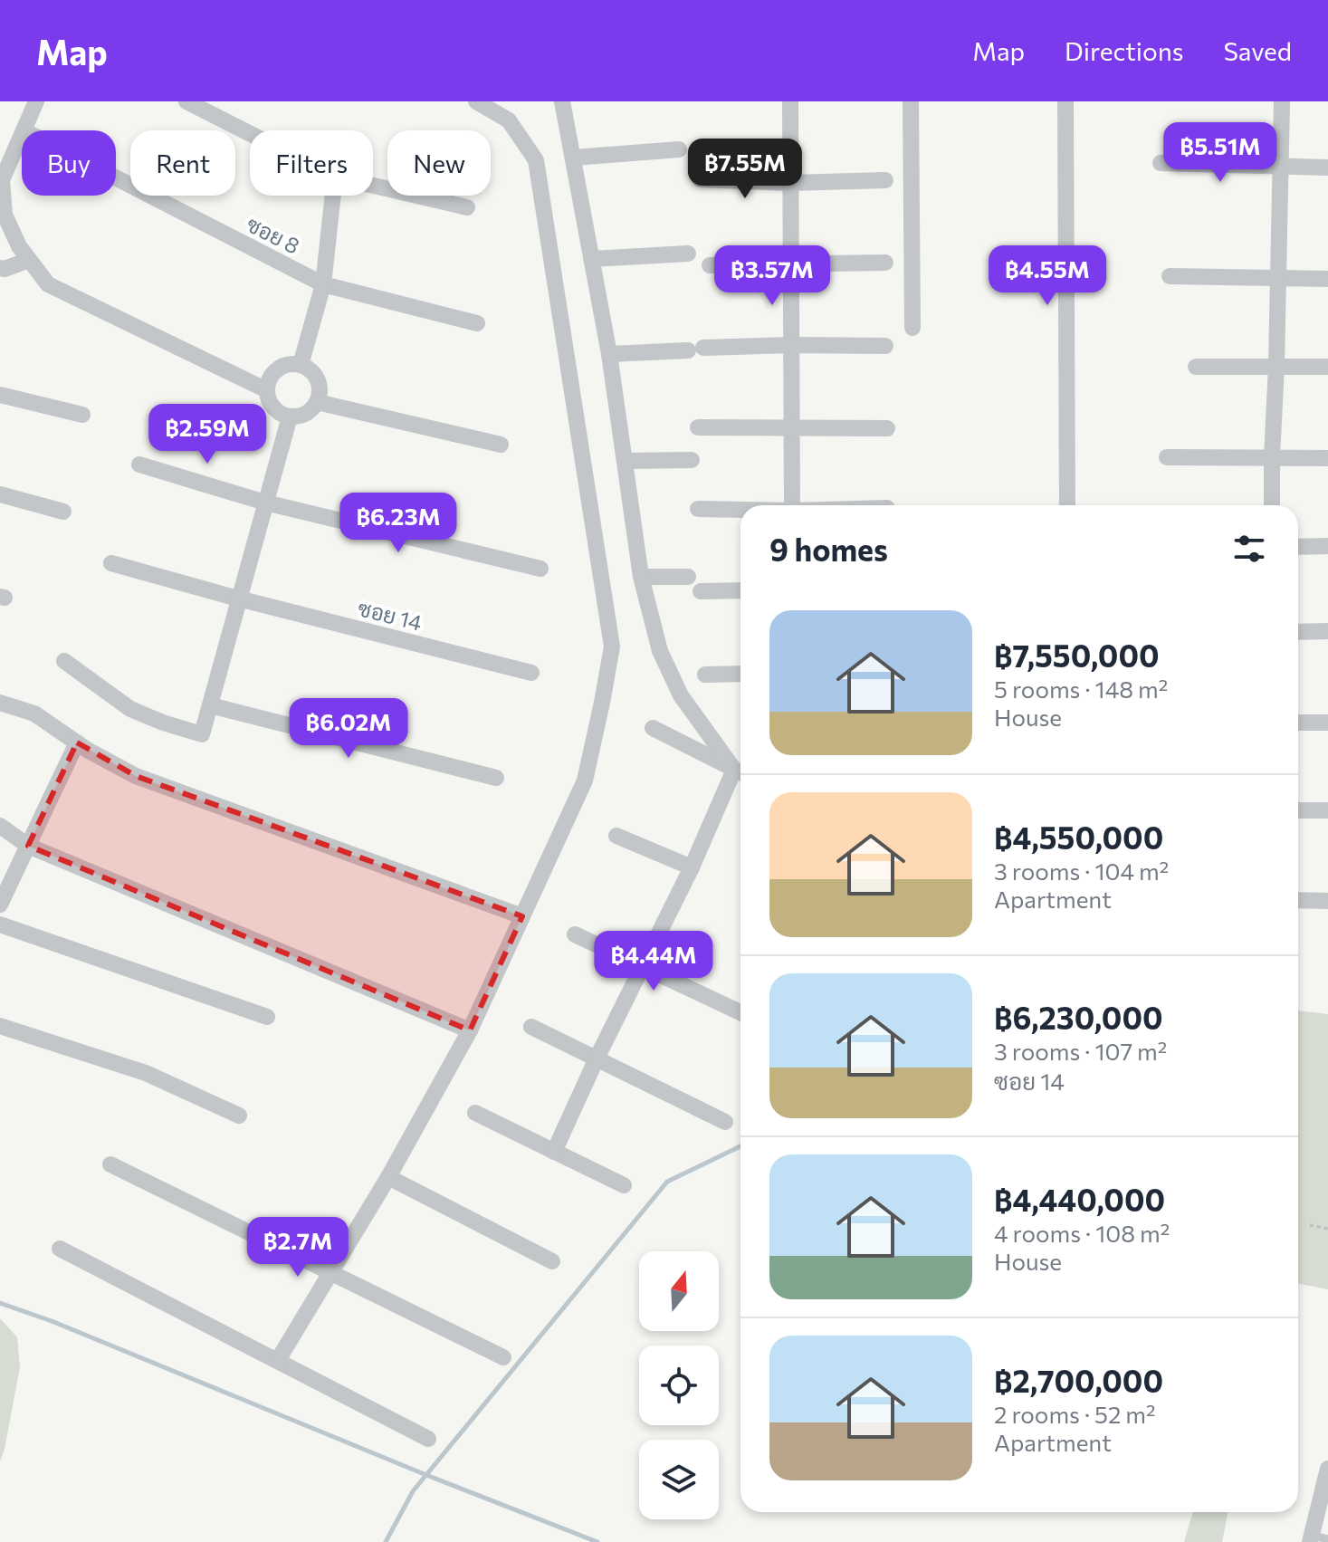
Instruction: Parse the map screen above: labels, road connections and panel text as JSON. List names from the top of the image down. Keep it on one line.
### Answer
{"streets":{"street":["ซอย 8","ซอย 14"]},"north":"top","page":{"header":"Map","nav":["Map","Directions","Saved"],"price":["฿5.51M","฿7.55M","฿3.57M","฿4.55M","฿2.59M","฿6.23M","฿6.02M","฿4.44M","฿2.7M"],"chip":["Buy","Rent","Filters","New"],"heading":"9 homes","list":[{"name":"฿7,550,000","note":"5 rooms · 148 m² · House"},{"name":"฿4,550,000","note":"3 rooms · 104 m² · Apartment"},{"name":"฿6,230,000","note":"3 rooms · 107 m² · ซอย 14"},{"name":"฿4,440,000","note":"4 rooms · 108 m² · House"},{"name":"฿2,700,000","note":"2 rooms · 52 m² · Apartment"}]}}
